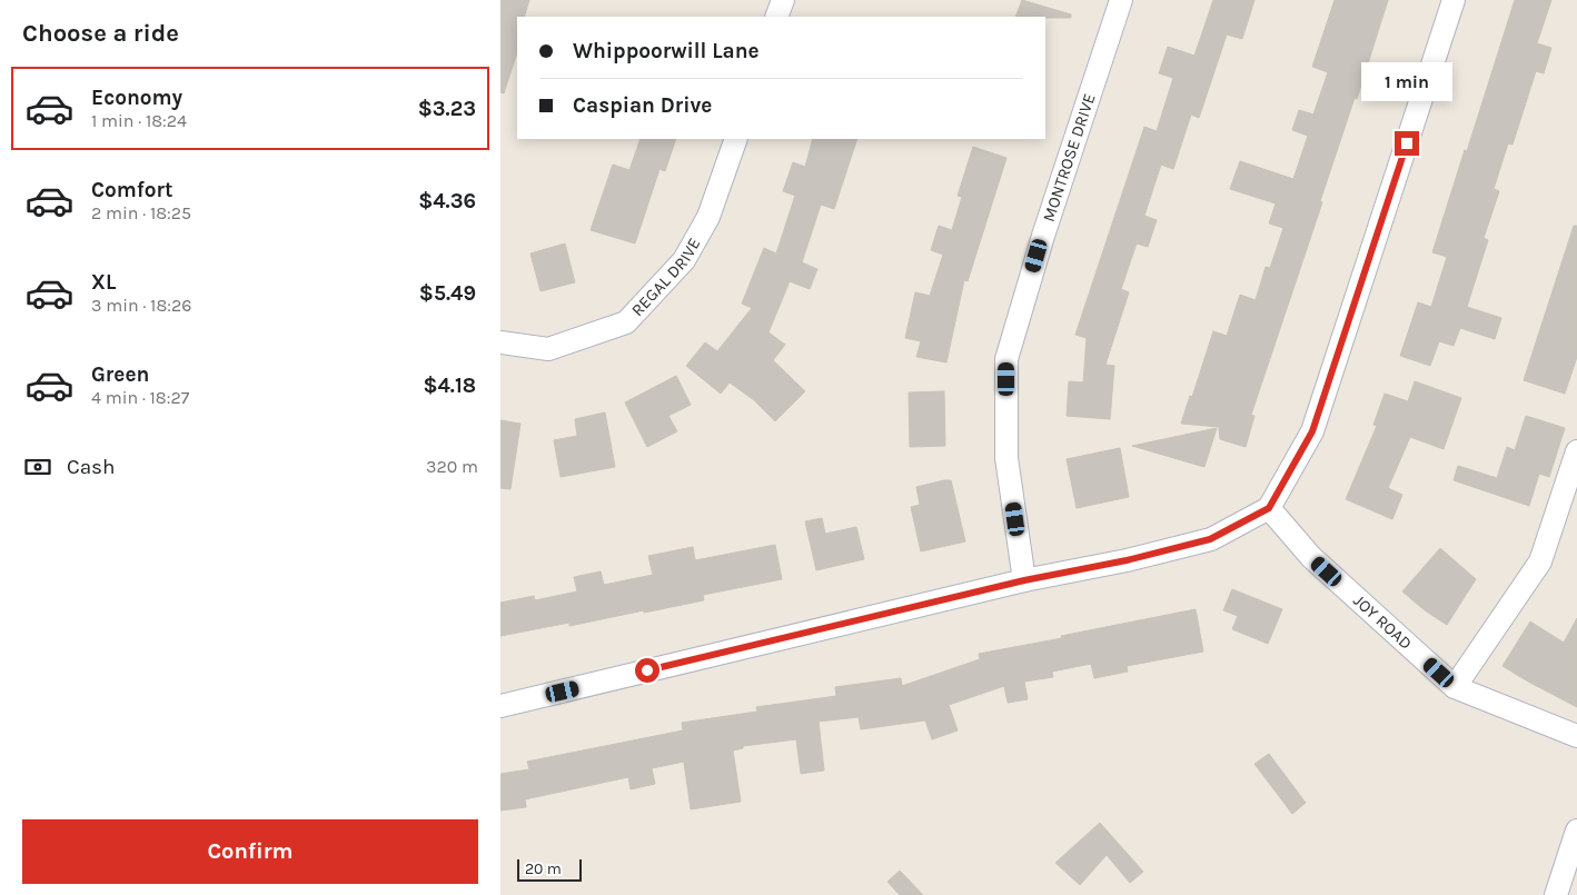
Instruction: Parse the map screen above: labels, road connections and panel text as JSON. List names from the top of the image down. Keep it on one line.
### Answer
{"streets":{"street":["MONTROSE DRIVE","REGAL DRIVE","JOY ROAD"]},"scale_bar":"20 m","page":{"heading":"Choose a ride","banner":["Whippoorwill Lane","Caspian Drive"],"bubble":"1 min","list":[{"name":"Economy","note":"1 min · 18:24","value":"$3.23"},{"name":"Comfort","note":"2 min · 18:25","value":"$4.36"},{"name":"XL","note":"3 min · 18:26","value":"$5.49"},{"name":"Green","note":"4 min · 18:27","value":"$4.18"}],"pay":["Cash","320 m"],"buttons":"Confirm","scale":"20 m"}}
